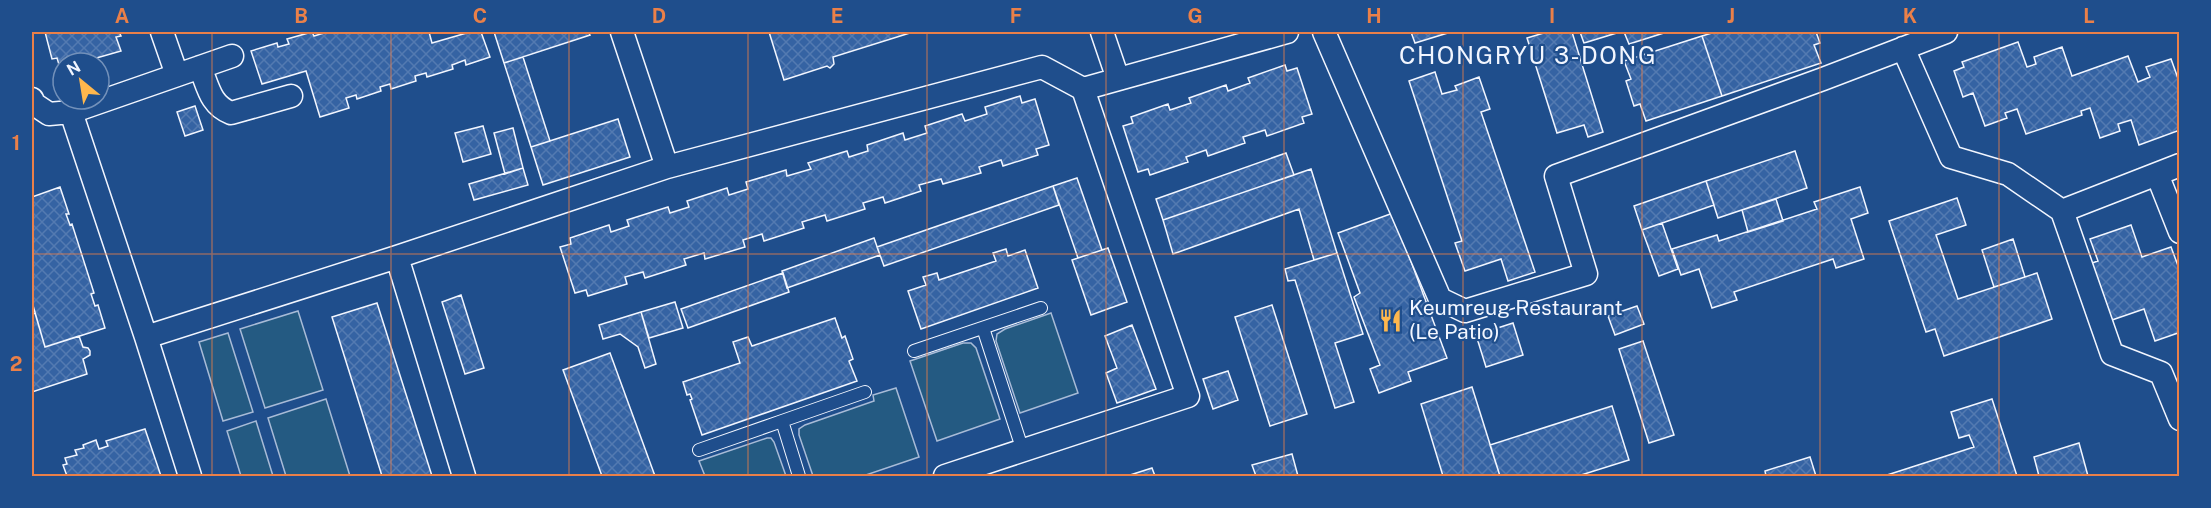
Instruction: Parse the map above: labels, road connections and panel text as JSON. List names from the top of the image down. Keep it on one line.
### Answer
{"districts":["CHONGRYU 3-DONG"],"places":{"restaurant":["Keumreug Restaurant (Le Patio)"]},"north":"top left","grid":{"columns":["A","B","C","D","E","F","G","H","I","J","K","L"],"rows":["1","2"]}}
